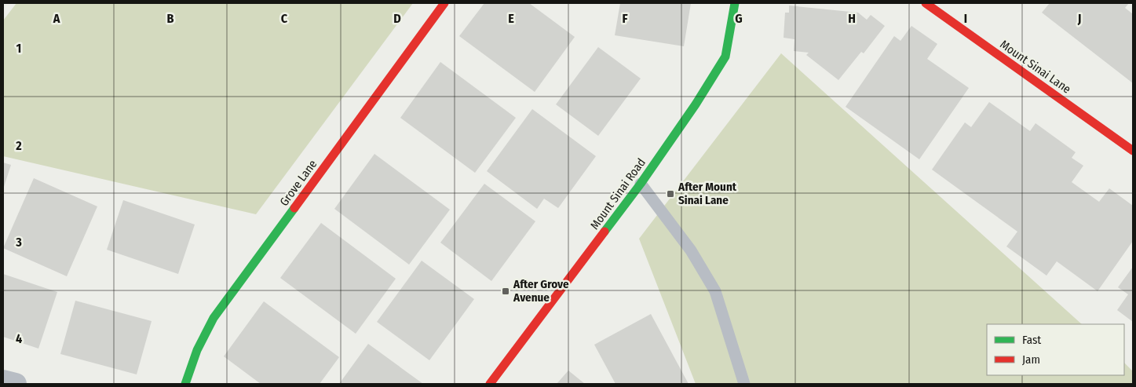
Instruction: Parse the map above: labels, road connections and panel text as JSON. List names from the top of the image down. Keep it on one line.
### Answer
{"streets":{"street":["Mount Sinai Lane","Grove Lane","Mount Sinai Road"]},"places":{"transit":["After Mount Sinai Lane","After Grove Avenue"]},"legend":["Fast","Jam"],"grid":{"columns":["A","B","C","D","E","F","G","H","I","J"],"rows":["1","2","3","4"]}}
